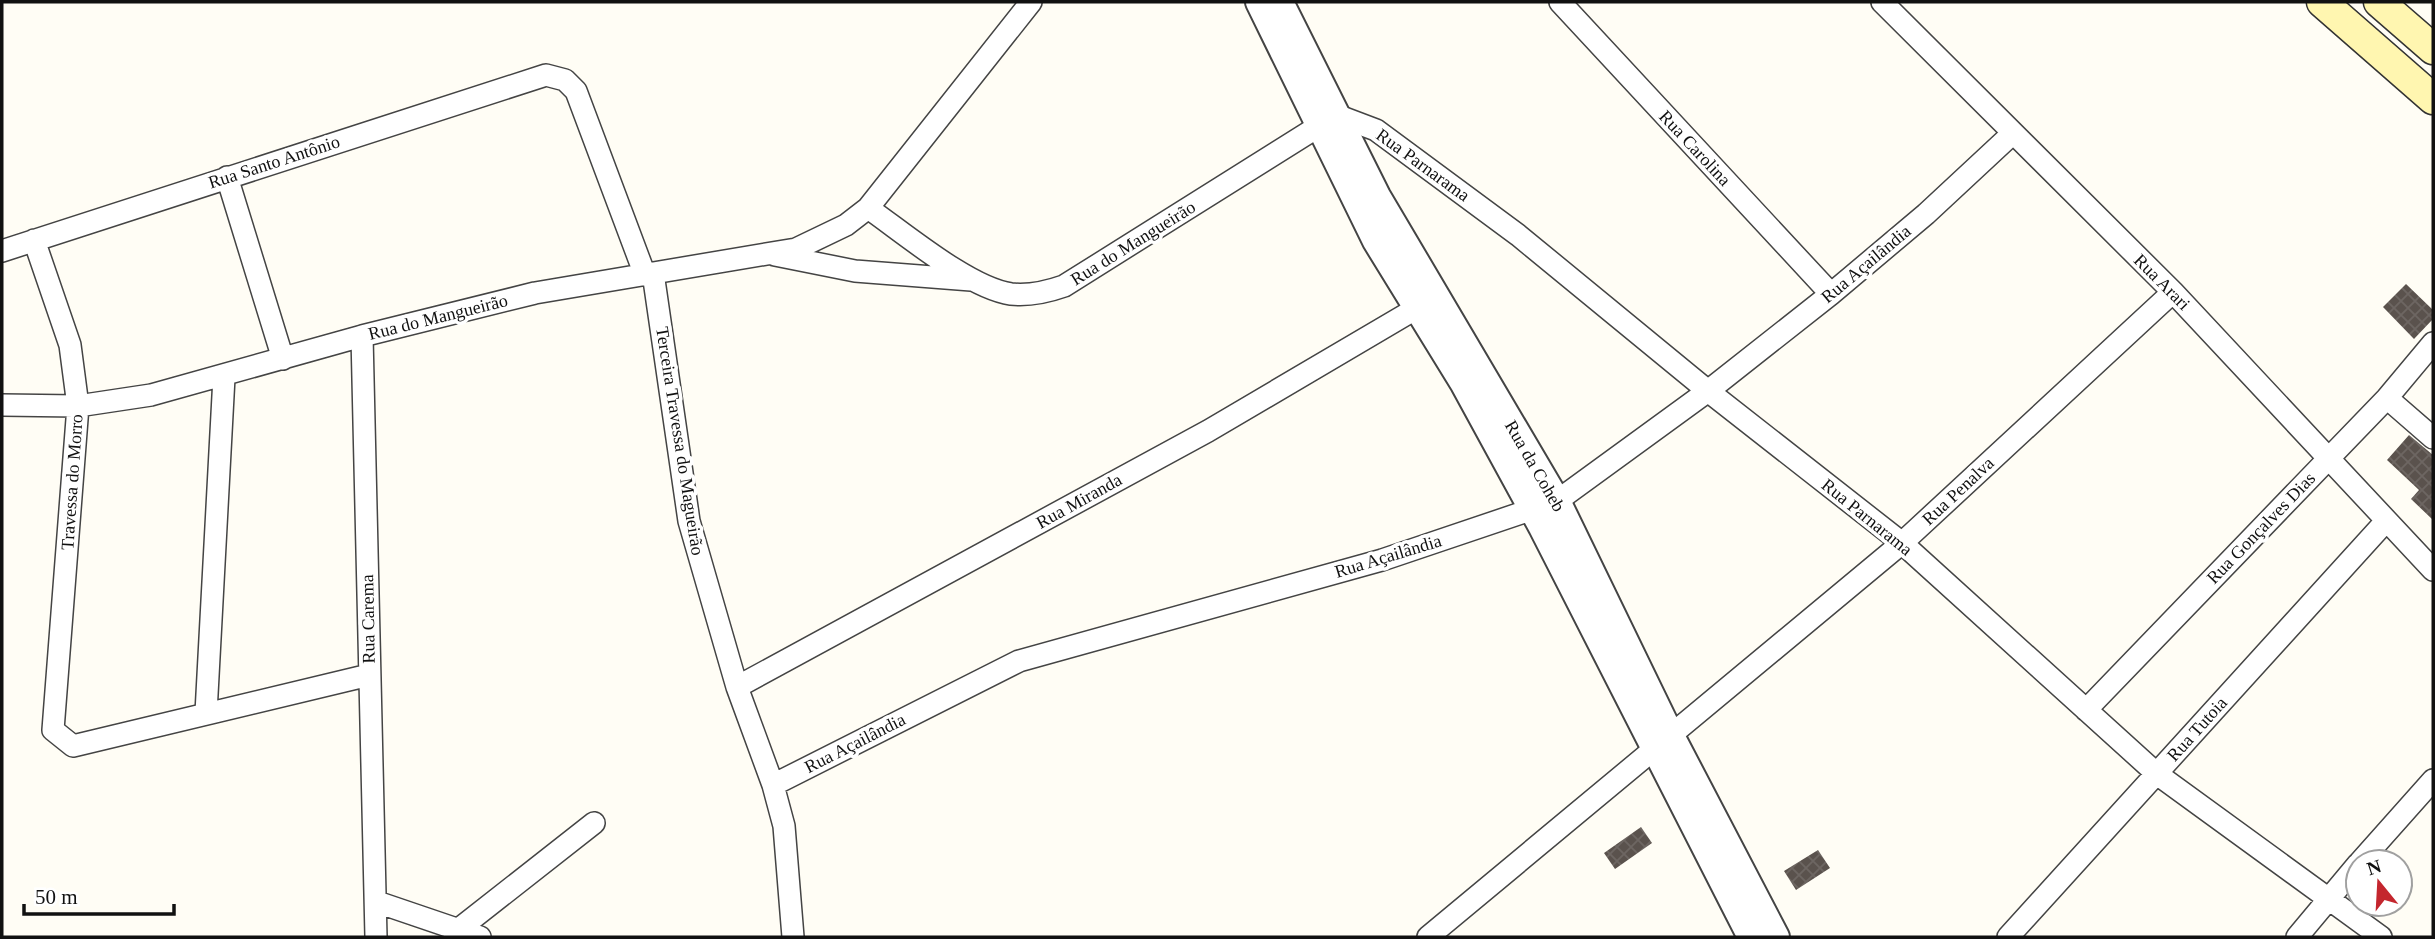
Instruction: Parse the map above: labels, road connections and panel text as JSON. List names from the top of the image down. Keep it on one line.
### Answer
{"streets":{"street":["Rua Carolina","Rua Santo Antônio","Rua Parnarama","Rua do Mangueirão","Rua Açailândia","Rua Arari","Terceira Travessa do Magueirão","Rua da Coheb","Travessa do Morro","Rua Penalva","Rua Miranda","Rua Gonçalves Dias","Rua Carema","Rua Tutoia"]},"crossings":[["Rua Carolina","Rua Açailândia"],["Rua Santo Antônio","Terceira Travessa do Magueirão"],["Rua Santo Antônio","Travessa do Morro"],["Rua Parnarama","Rua do Mangueirão"],["Rua Parnarama","Rua Açailândia"],["Rua Parnarama","Rua da Coheb"],["Rua Parnarama","Rua Penalva"],["Rua Parnarama","Rua Gonçalves Dias"],["Rua Parnarama","Rua Tutoia"],["Rua do Mangueirão","Terceira Travessa do Magueirão"],["Rua do Mangueirão","Rua da Coheb"],["Rua do Mangueirão","Travessa do Morro"],["Rua do Mangueirão","Rua Carema"],["Rua Açailândia","Rua Arari"],["Rua Açailândia","Rua da Coheb"],["Rua Arari","Rua Penalva"],["Rua Arari","Rua Gonçalves Dias"],["Rua Arari","Rua Tutoia"],["Terceira Travessa do Magueirão","Rua Miranda"],["Rua da Coheb","Rua Penalva"],["Rua da Coheb","Rua Miranda"]],"scale_bar":"50 m","north":"top"}
